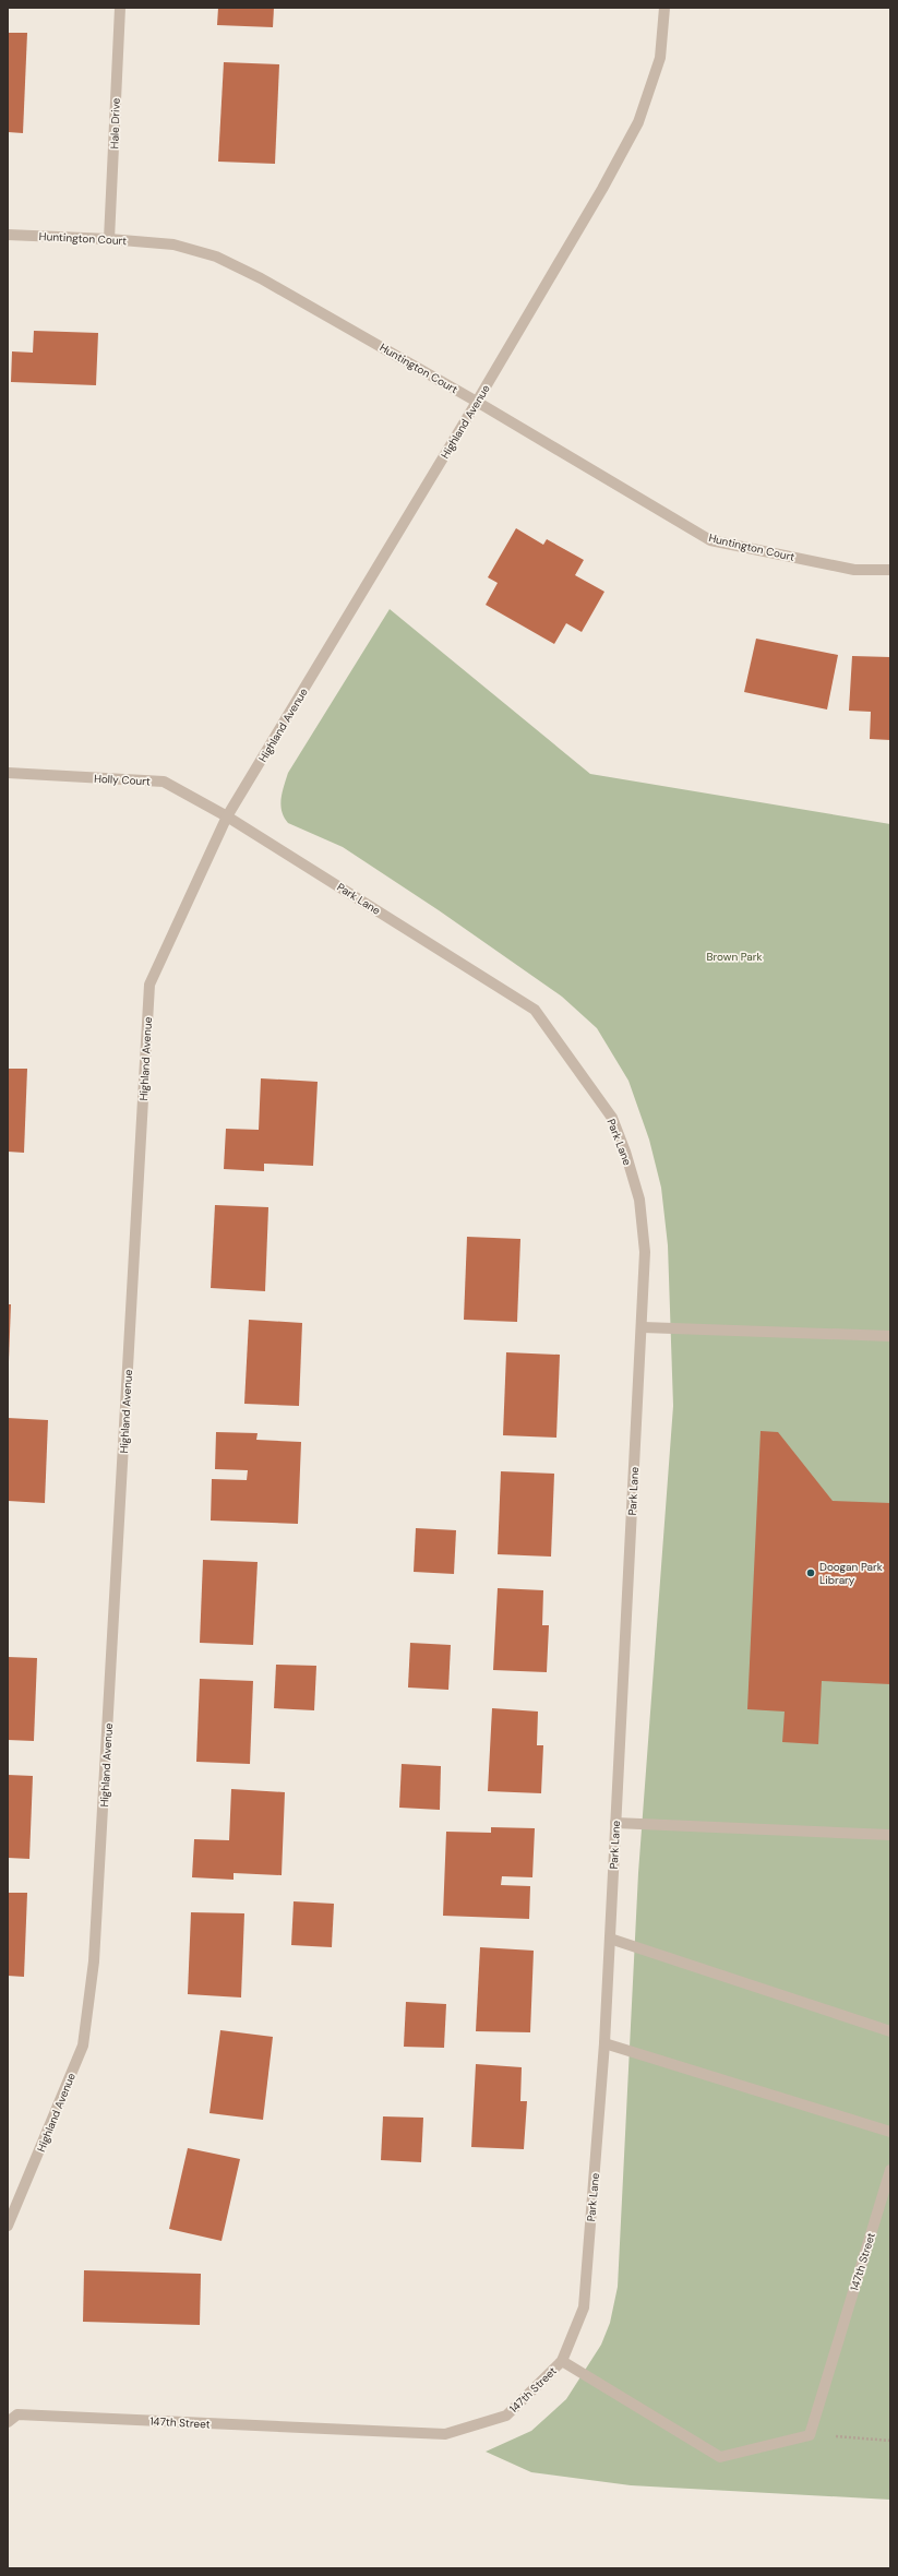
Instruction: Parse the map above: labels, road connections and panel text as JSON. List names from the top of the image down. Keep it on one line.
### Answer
{"streets":{"street":["Hale Drive","Huntington Court","Highland Avenue","Holly Court","Park Lane","147th Street"]},"crossings":[["Hale Drive","Huntington Court"],["Huntington Court","Highland Avenue"],["Highland Avenue","Holly Court"],["Highland Avenue","Park Lane"],["Holly Court","Park Lane"],["Park Lane","147th Street"]],"parks":["Brown Park"],"places":["Doogan Park Library"]}
